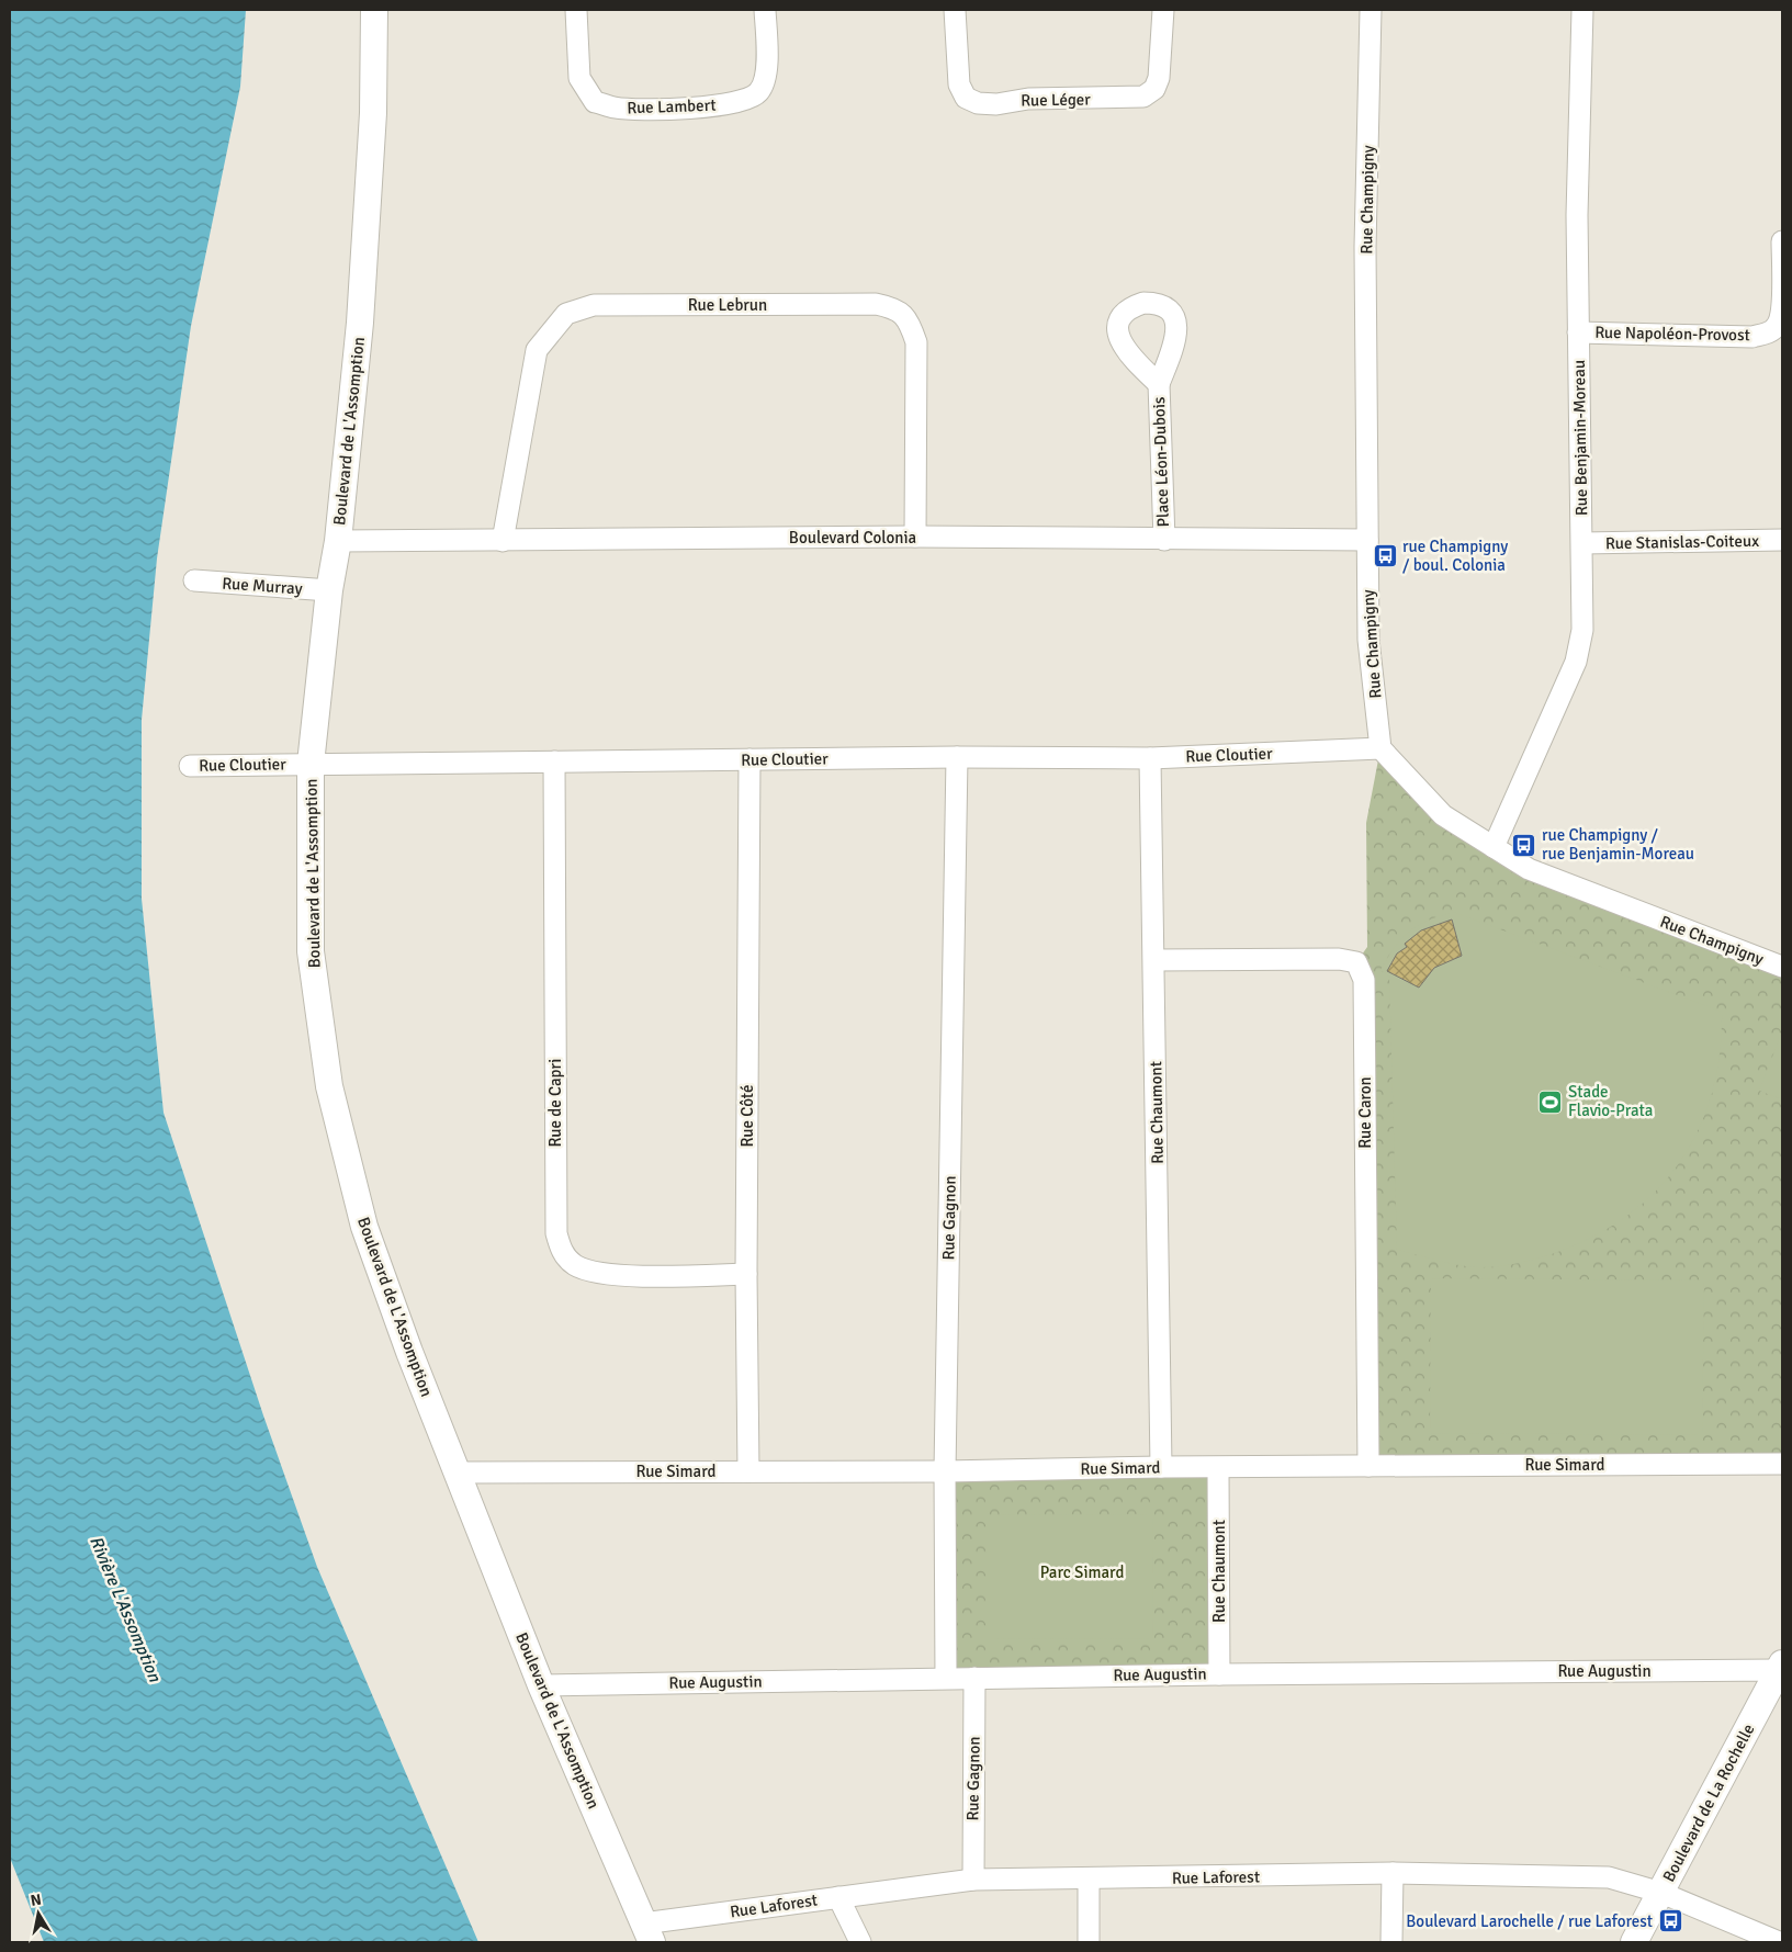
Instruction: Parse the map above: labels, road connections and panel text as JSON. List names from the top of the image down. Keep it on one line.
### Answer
{"streets":{"street":["Rue Léger","Rue Lambert","Rue Champigny","Rue Lebrun","Rue Napoléon-Provost","Boulevard de L'Assomption","Rue Benjamin-Moreau","Place Léon-Dubois","Boulevard Colonia","Rue Stanislas-Coiteux","Rue Murray","Rue Cloutier","Rue de Capri","Rue Chaumont","Rue Caron","Rue Côté","Rue Gagnon","Rue Simard","Rue Augustin","Boulevard de La Rochelle","Rue Laforest"]},"crossings":[["Rue Champigny","Rue Benjamin-Moreau"],["Rue Champigny","Boulevard Colonia"],["Rue Champigny","Rue Cloutier"],["Rue Lebrun","Boulevard Colonia"],["Rue Napoléon-Provost","Rue Benjamin-Moreau"],["Boulevard de L'Assomption","Boulevard Colonia"],["Boulevard de L'Assomption","Rue Murray"],["Boulevard de L'Assomption","Rue Cloutier"],["Boulevard de L'Assomption","Rue Simard"],["Boulevard de L'Assomption","Rue Augustin"],["Boulevard de L'Assomption","Rue Laforest"],["Rue Benjamin-Moreau","Rue Stanislas-Coiteux"],["Place Léon-Dubois","Boulevard Colonia"],["Rue Cloutier","Rue de Capri"],["Rue Cloutier","Rue Chaumont"],["Rue Cloutier","Rue Côté"],["Rue Cloutier","Rue Gagnon"],["Rue de Capri","Rue Côté"],["Rue Chaumont","Rue Caron"],["Rue Chaumont","Rue Simard"],["Rue Chaumont","Rue Augustin"],["Rue Caron","Rue Simard"],["Rue Côté","Rue Simard"],["Rue Gagnon","Rue Simard"],["Rue Gagnon","Rue Augustin"],["Rue Gagnon","Rue Laforest"],["Rue Augustin","Boulevard de La Rochelle"],["Boulevard de La Rochelle","Rue Laforest"]],"water":["Rivière L'Assomption"],"parks":["Parc Simard"],"places":{"bus stop":["rue Champigny / boul. Colonia","rue Champigny / rue Benjamin-Moreau","Boulevard Larochelle / rue Laforest"],"sports":["Stade Flavio-Prata"]},"north":"top"}
